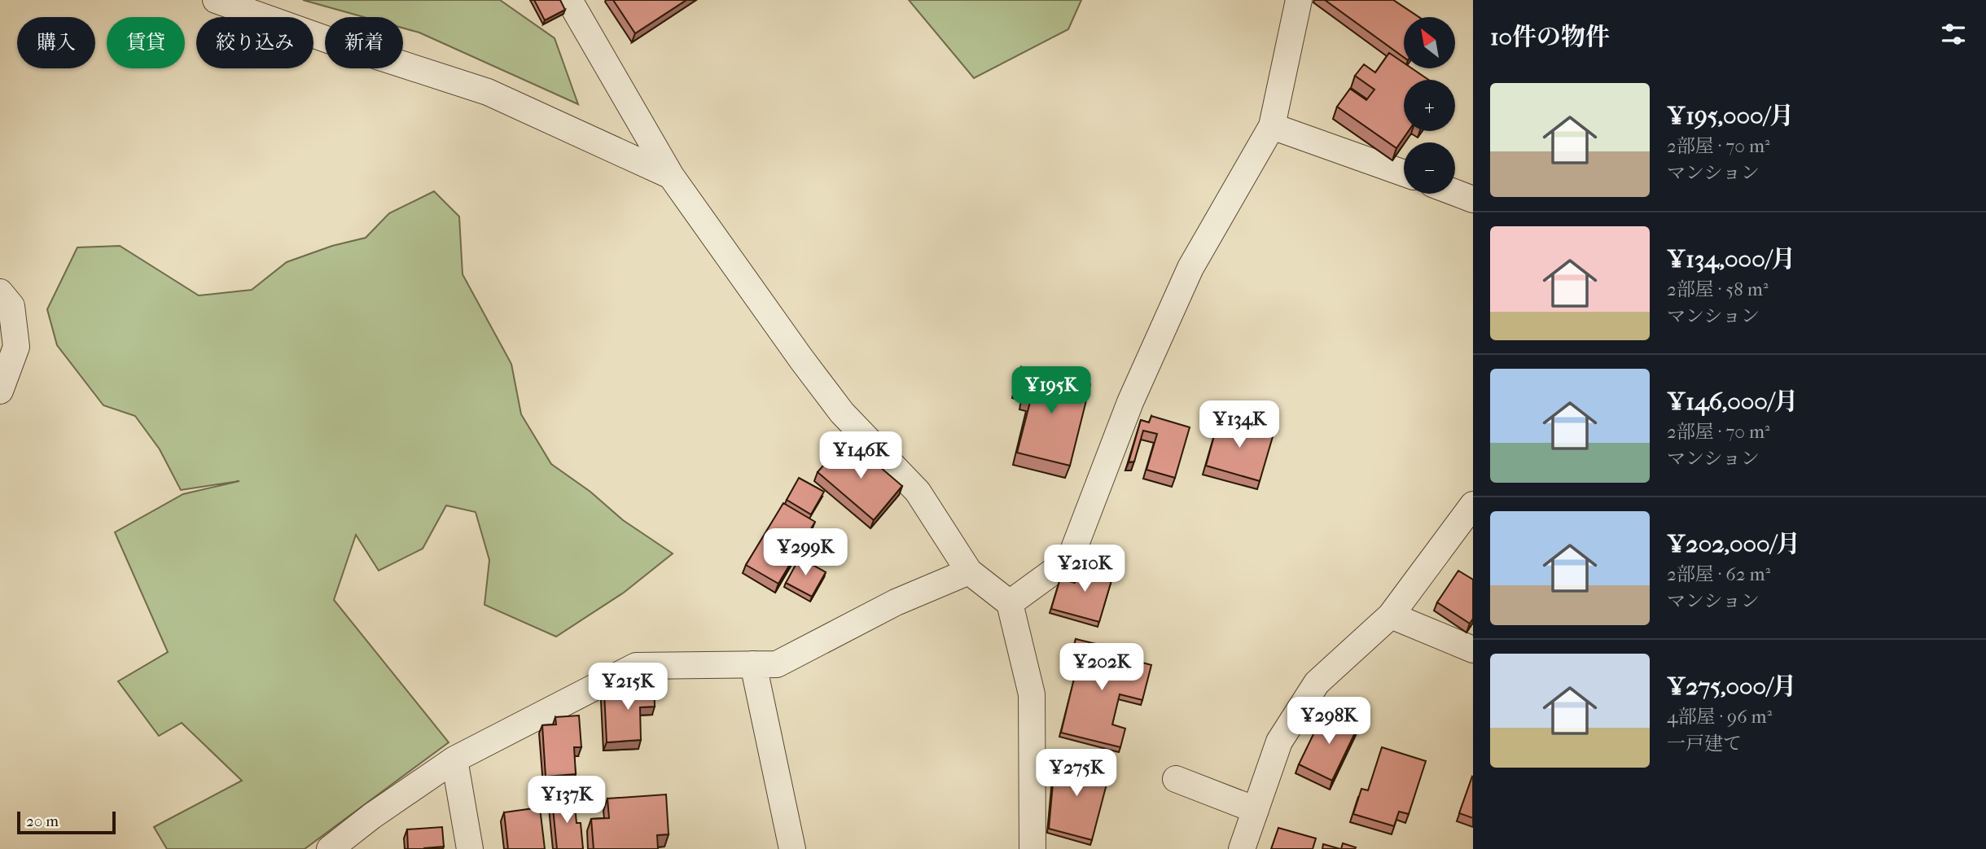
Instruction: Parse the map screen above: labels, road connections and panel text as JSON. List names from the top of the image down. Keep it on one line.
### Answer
{"scale_bar":"20 m","north":"top left","page":{"heading":"10件の物件","map_buttons":["+","−"],"chip":["購入","賃貸","絞り込み","新着"],"list":[{"name":"¥195,000/月","note":"2部屋 · 70 m² · マンション"},{"name":"¥134,000/月","note":"2部屋 · 58 m² · マンション"},{"name":"¥146,000/月","note":"2部屋 · 70 m² · マンション"},{"name":"¥202,000/月","note":"2部屋 · 62 m² · マンション"},{"name":"¥275,000/月","note":"4部屋 · 96 m² · 一戸建て"}],"price":["¥195K","¥134K","¥146K","¥299K","¥210K","¥202K","¥215K","¥298K","¥275K","¥137K"],"scale":"20 m"}}
